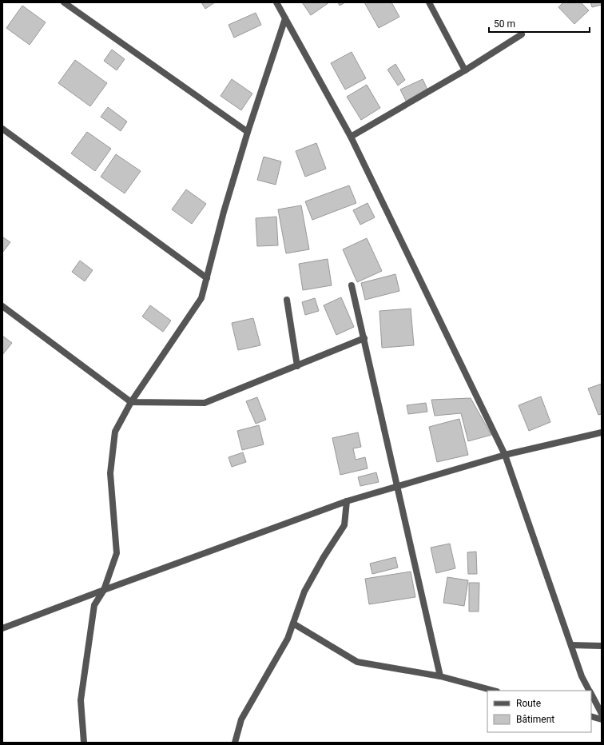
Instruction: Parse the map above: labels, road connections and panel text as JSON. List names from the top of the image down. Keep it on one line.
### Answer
{"legend":["Route","Bâtiment"],"scale_bar":"50 m"}
